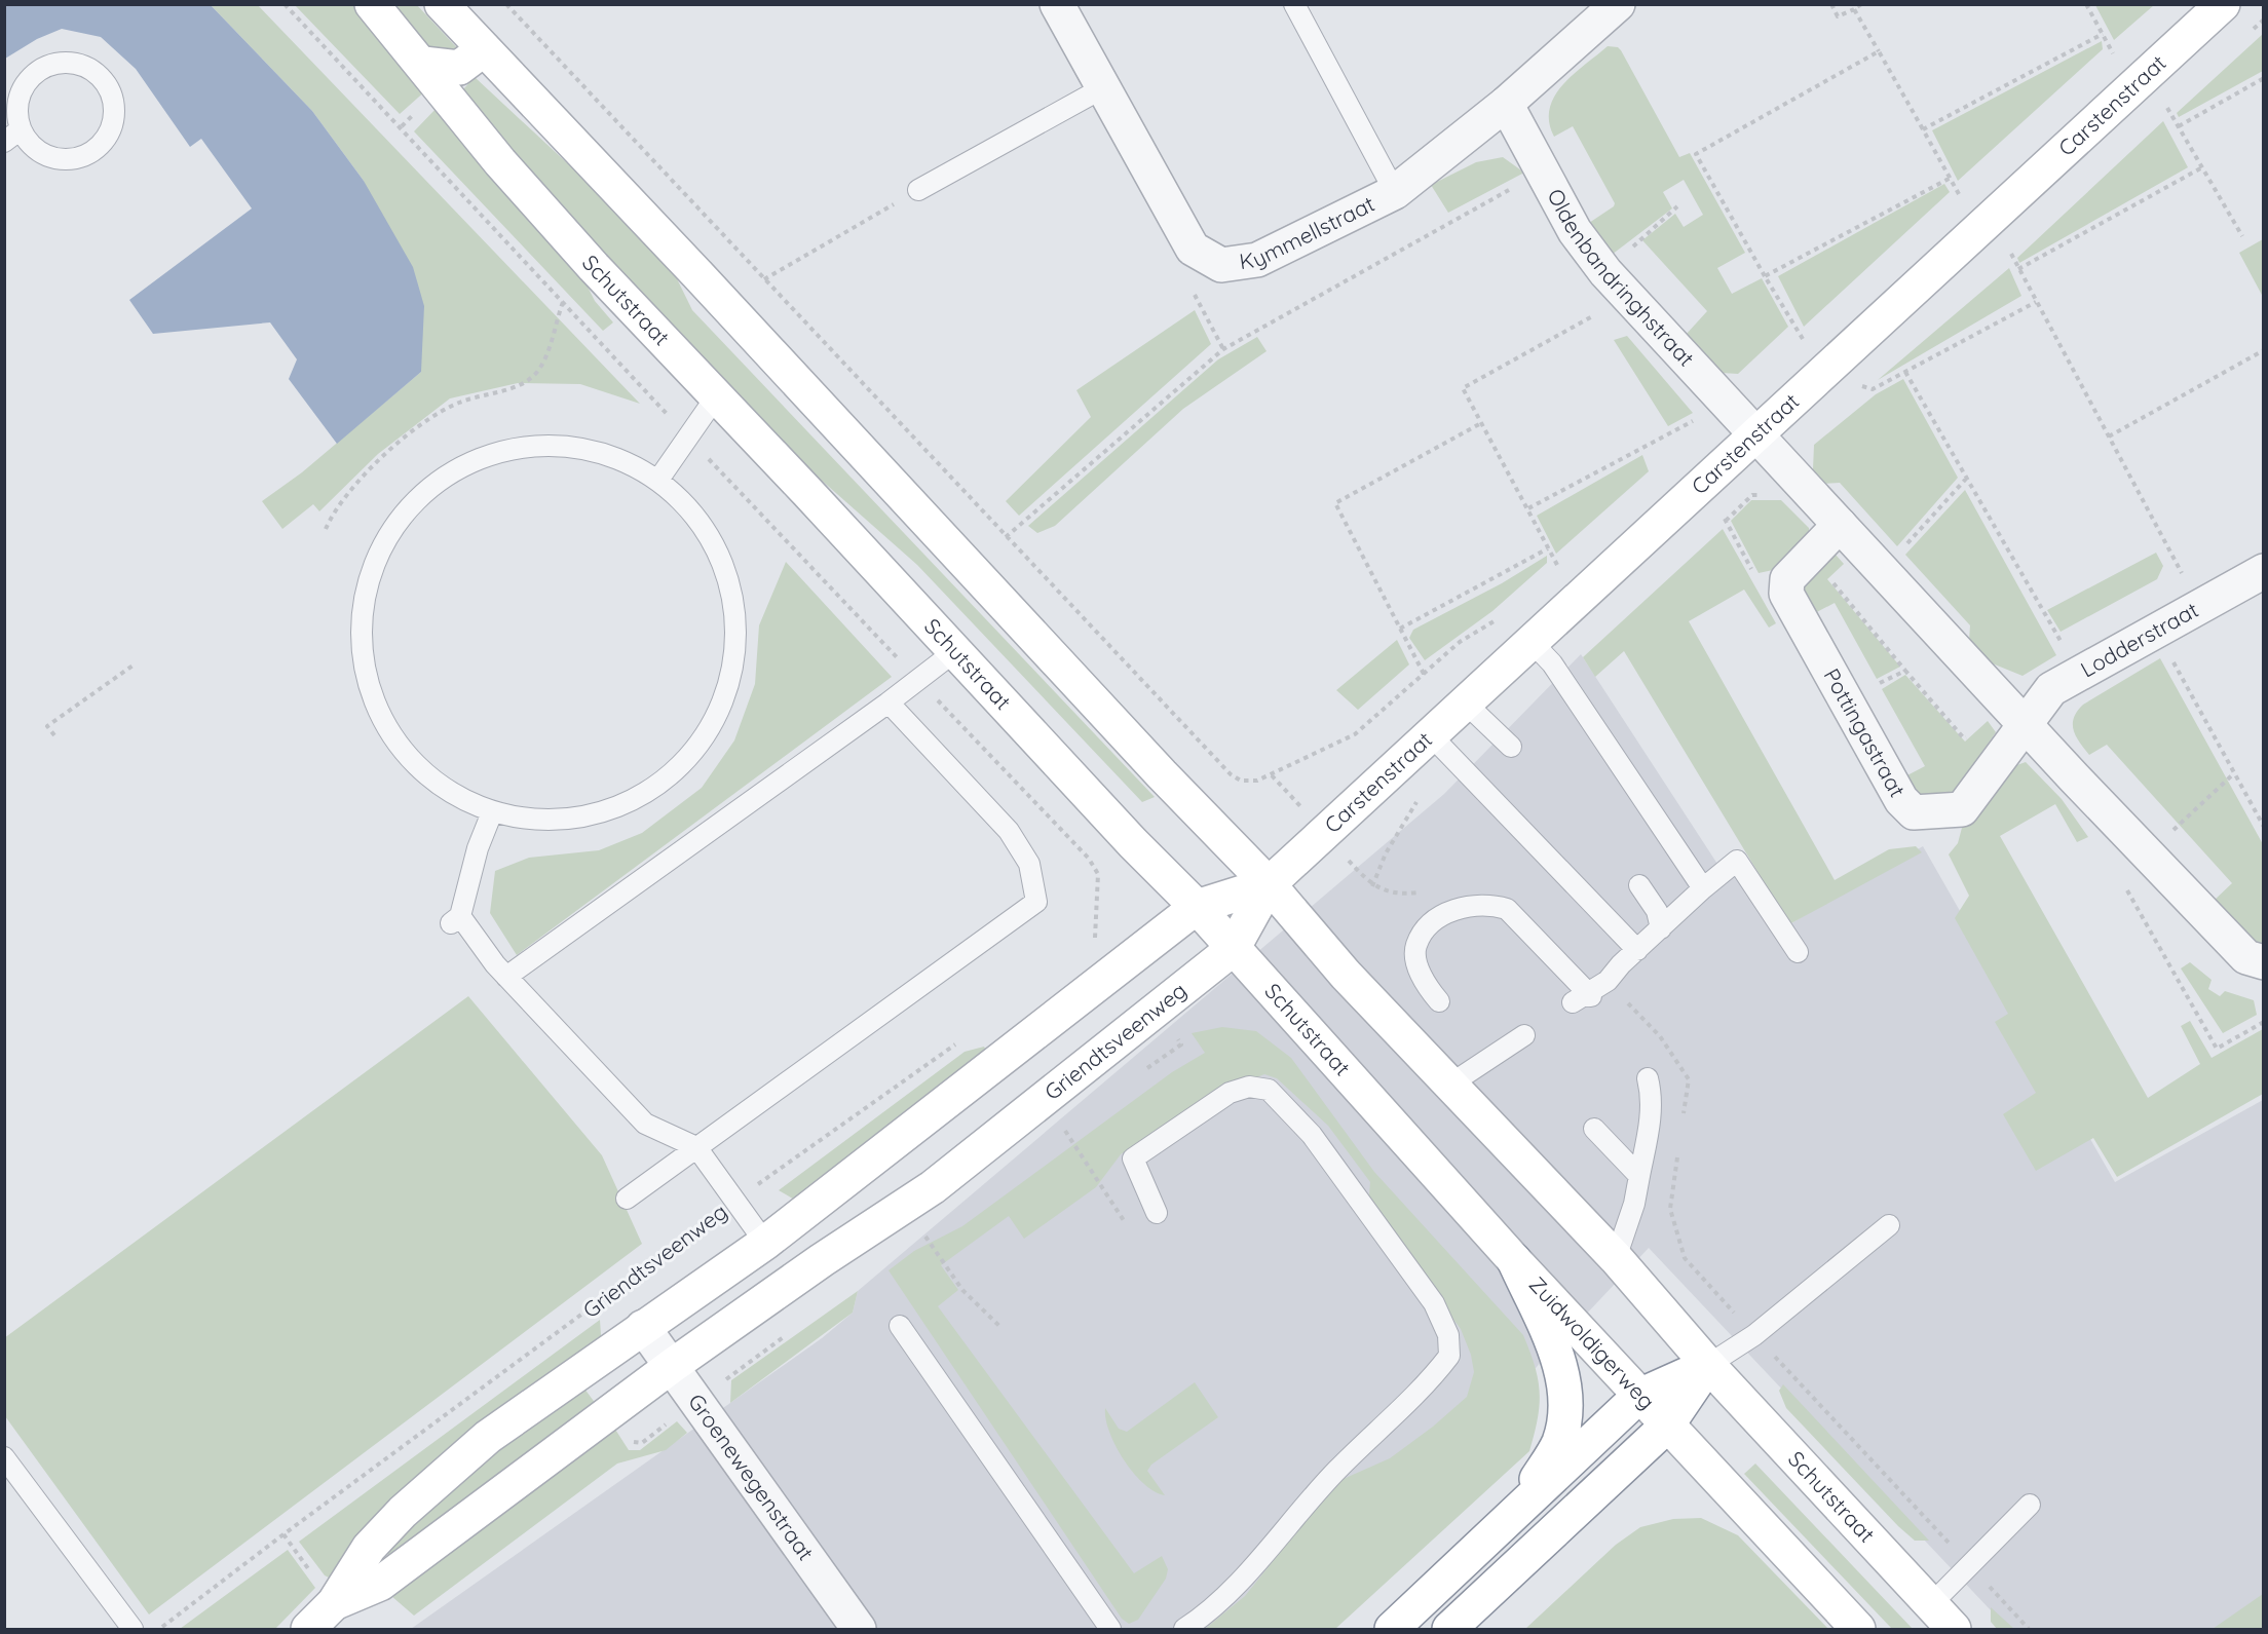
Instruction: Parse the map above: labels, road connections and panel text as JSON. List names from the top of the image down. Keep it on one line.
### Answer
{"streets":{"main road":["Carstenstraat","Schutstraat","Griendtsveenweg","Zuidwoldigerweg"],"street":["Kymmellstraat","Oldenbandringhstraat","Lodderstraat","Pottingastraat","Groenewegenstraat"]},"crossings":[["Carstenstraat","Oldenbandringhstraat"],["Carstenstraat","Griendtsveenweg"],["Schutstraat","Griendtsveenweg"],["Schutstraat","Zuidwoldigerweg"],["Lodderstraat","Pottingastraat"],["Griendtsveenweg","Groenewegenstraat"]]}
